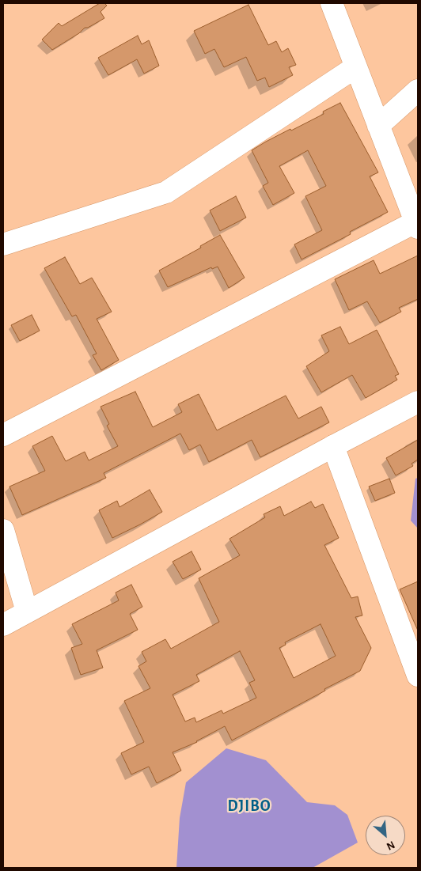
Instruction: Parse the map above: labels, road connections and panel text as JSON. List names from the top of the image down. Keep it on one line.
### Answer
{"districts":["DJIBO"],"north":"bottom right"}
